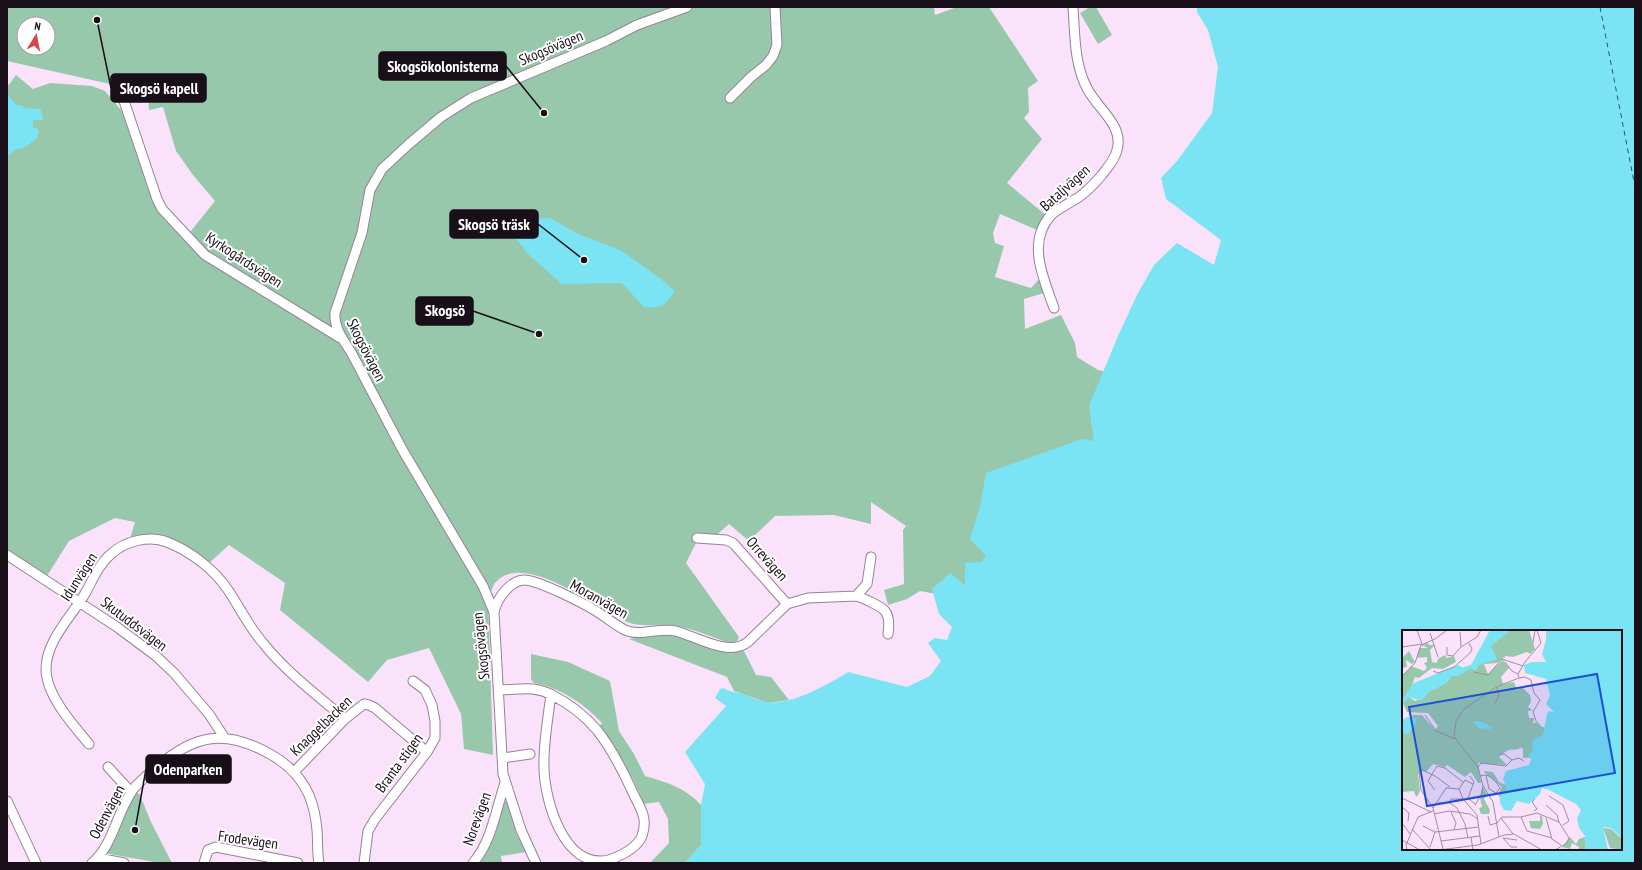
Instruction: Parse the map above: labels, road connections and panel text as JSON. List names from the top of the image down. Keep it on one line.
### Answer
{"streets":{"street":["Skogsövägen","Bataljvägen","Kyrkogårdsvägen","Orrevägen","Idunvägen","Moranvägen","Skutuddsvägen","Knaggelbacken","Branta stigen","Odenvägen","Norevägen","Frodevägen"]},"crossings":[["Skogsövägen","Kyrkogårdsvägen"],["Skogsövägen","Moranvägen"],["Skogsövägen","Norevägen"],["Orrevägen","Moranvägen"],["Idunvägen","Skutuddsvägen"],["Idunvägen","Knaggelbacken"],["Skutuddsvägen","Odenvägen"],["Knaggelbacken","Branta stigen"],["Knaggelbacken","Odenvägen"]],"places":["Skogsö kapell","Skogsökolonisterna","Skogsö träsk","Skogsö","Odenparken"],"north":"top"}
